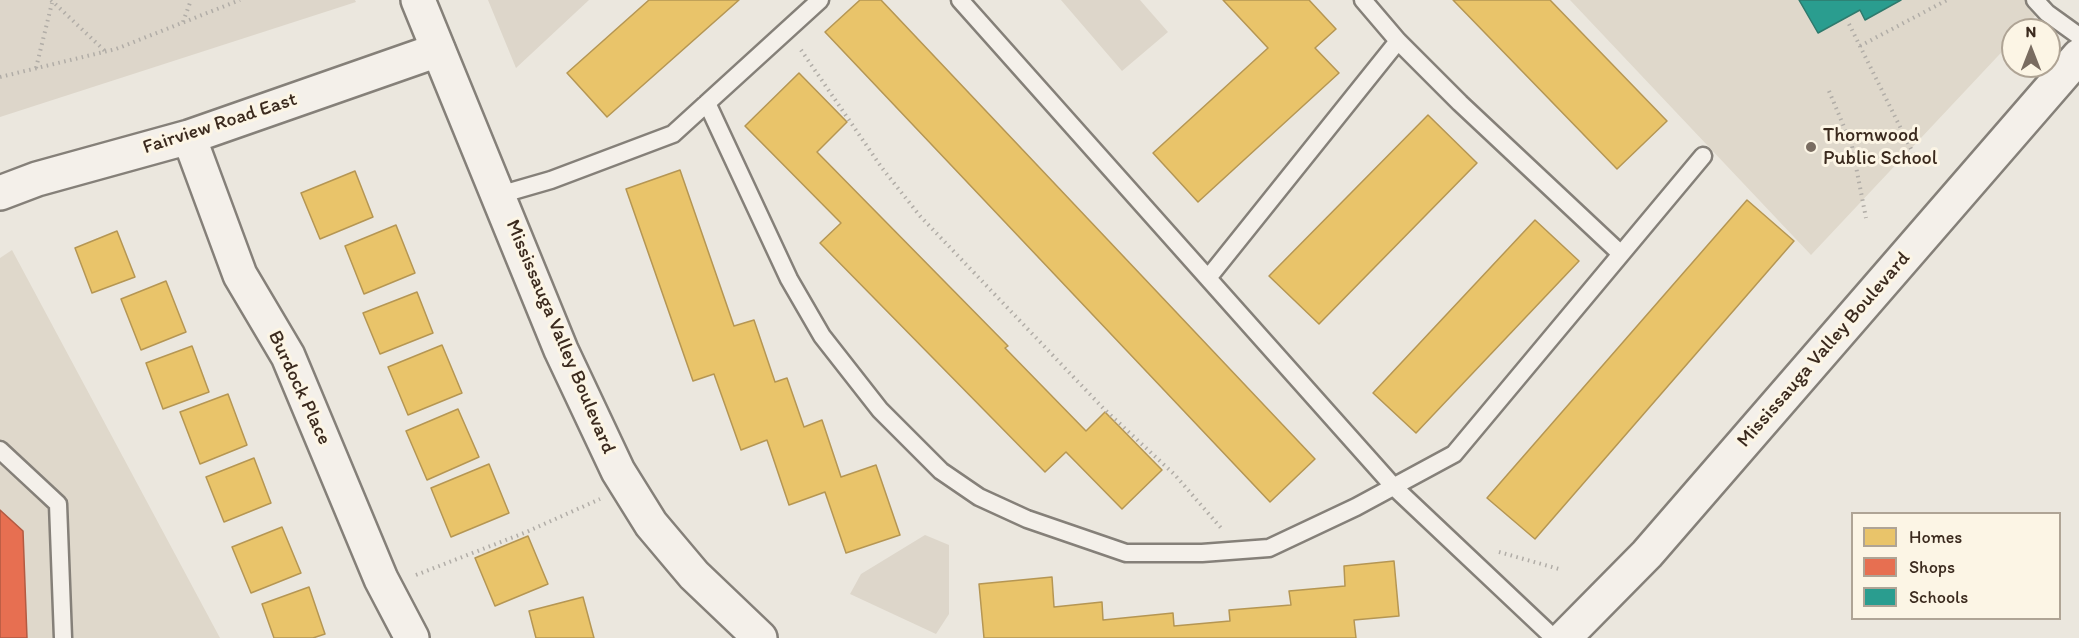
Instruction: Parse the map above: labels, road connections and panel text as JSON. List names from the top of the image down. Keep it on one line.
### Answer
{"streets":{"street":["Fairview Road East","Mississauga Valley Boulevard","Burdock Place"]},"crossings":[["Fairview Road East","Mississauga Valley Boulevard"],["Fairview Road East","Burdock Place"]],"places":["Thornwood Public School"],"legend":["Homes","Shops","Schools"],"north":"top"}
